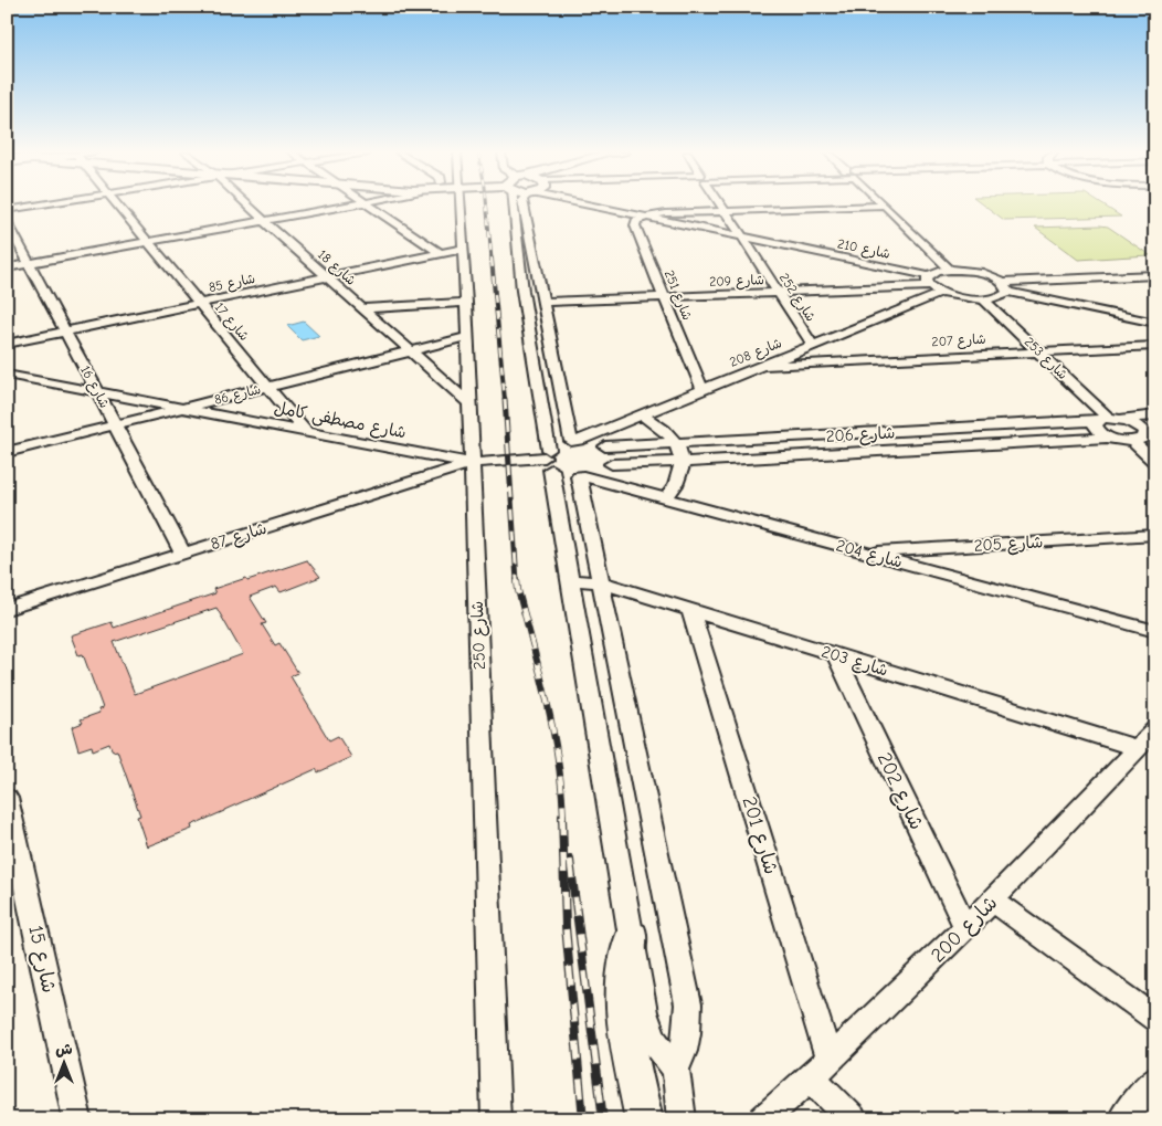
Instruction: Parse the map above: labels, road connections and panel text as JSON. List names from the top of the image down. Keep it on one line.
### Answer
{"streets":{"street":["شارع 210","شارع 18","شارع 209","شارع 85","شارع 251","شارع 252","شارع 17","شارع 207","شارع 208","شارع 253","شارع 16","شارع 86","شارع مصطفى كامل","شارع 206","شارع 87","شارع 205","شارع 204","شارع 250","شارع 203","شارع 202","شارع 201","شارع 200","شارع 15"]},"crossings":[["شارع 210","شارع 209"],["شارع 210","شارع 251"],["شارع 210","شارع 252"],["شارع 18","شارع 85"],["شارع 18","شارع 86"],["شارع 18","شارع 250"],["شارع 209","شارع 251"],["شارع 209","شارع 252"],["شارع 85","شارع 17"],["شارع 85","شارع 16"],["شارع 85","شارع 250"],["شارع 251","شارع 208"],["شارع 252","شارع 208"],["شارع 17","شارع 86"],["شارع 17","شارع مصطفى كامل"],["شارع 207","شارع 208"],["شارع 207","شارع 253"],["شارع 208","شارع 206"],["شارع 208","شارع 204"],["شارع 253","شارع 206"],["شارع 16","شارع 86"],["شارع 16","شارع مصطفى كامل"],["شارع 16","شارع 87"],["شارع 86","شارع مصطفى كامل"],["شارع 86","شارع 250"],["شارع مصطفى كامل","شارع 87"],["شارع مصطفى كامل","شارع 250"],["شارع 87","شارع 250"],["شارع 205","شارع 204"],["شارع 203","شارع 202"],["شارع 203","شارع 201"],["شارع 203","شارع 200"],["شارع 202","شارع 200"],["شارع 201","شارع 200"]],"north":"top"}
